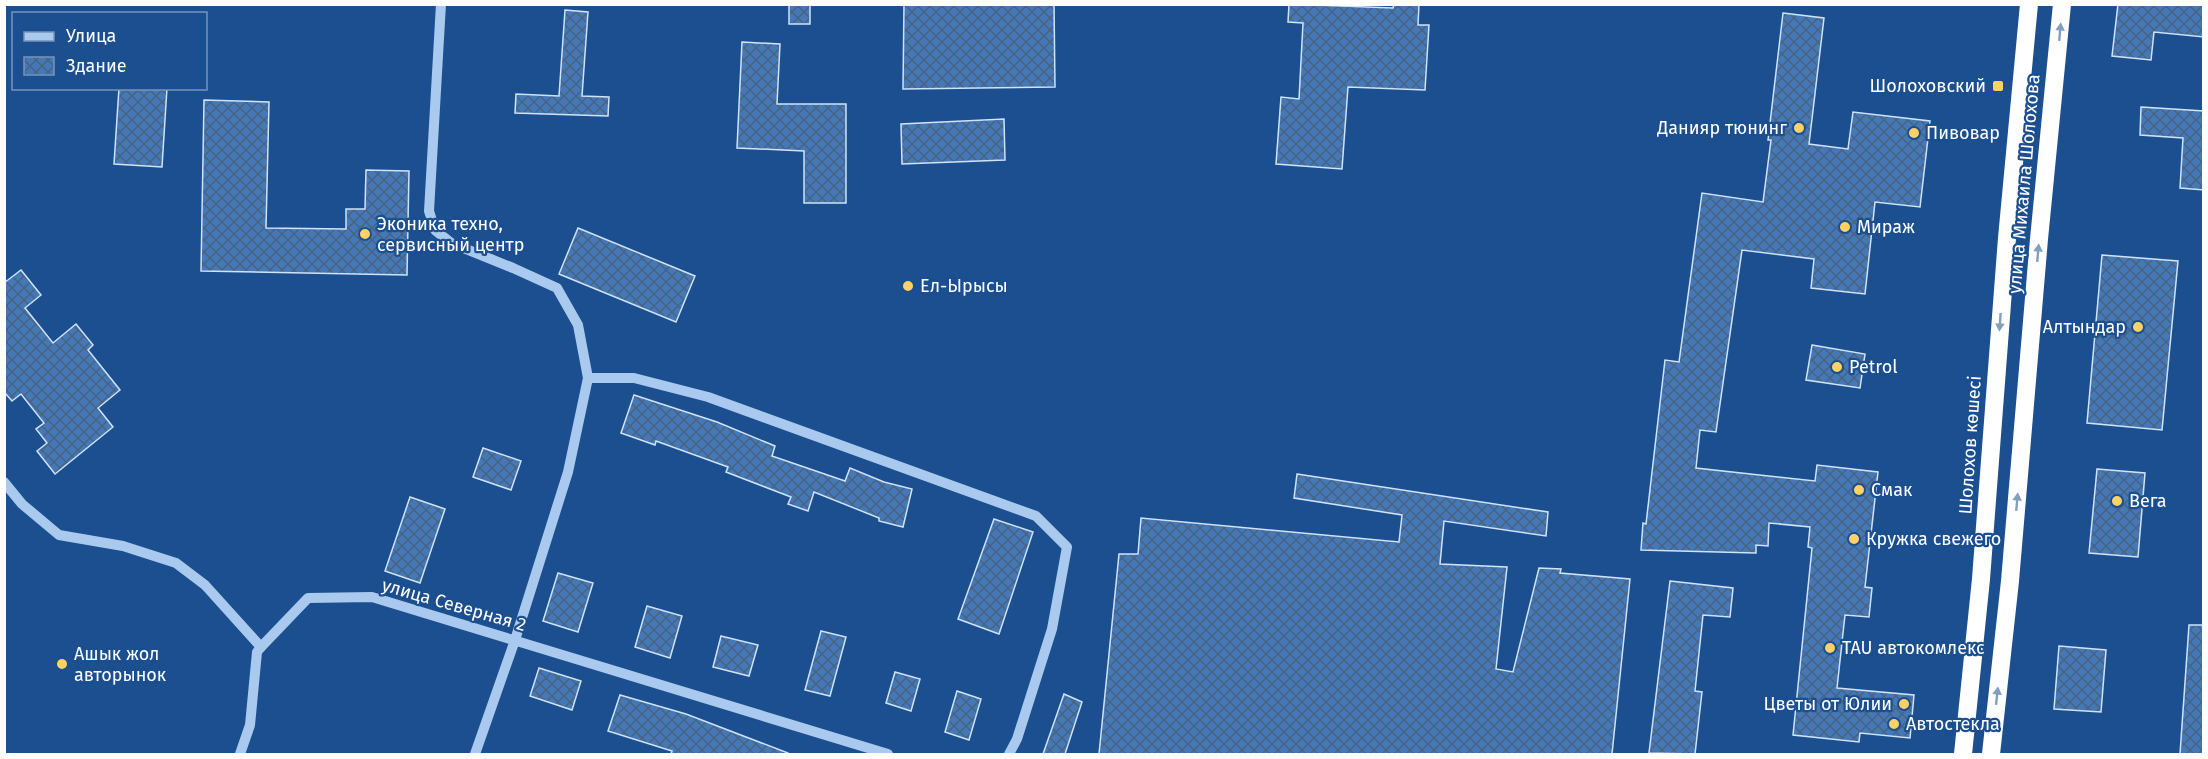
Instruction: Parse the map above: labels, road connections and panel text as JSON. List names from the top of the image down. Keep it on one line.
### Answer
{"streets":{"highway":["улица Михаила Шолохова","Шолохов көшесі"],"street":["улица Северная 2"]},"crossings":[["улица Михаила Шолохова","Шолохов көшесі"]],"one_way":["улица Михаила Шолохова","Шолохов көшесі"],"places":{"transit":["Шолоховский"],"other":["Данияр тюнинг","Пивовар","Мираж","Эконика техно, сервисный центр","Ел-Ырысы","Алтындар","Petrol","Смак","Вега","Кружка свежего","TAU автокомлекс","Ашык жол авторынок","Цветы от Юлии","Автостекла"]},"legend":["Улица","Здание"]}
